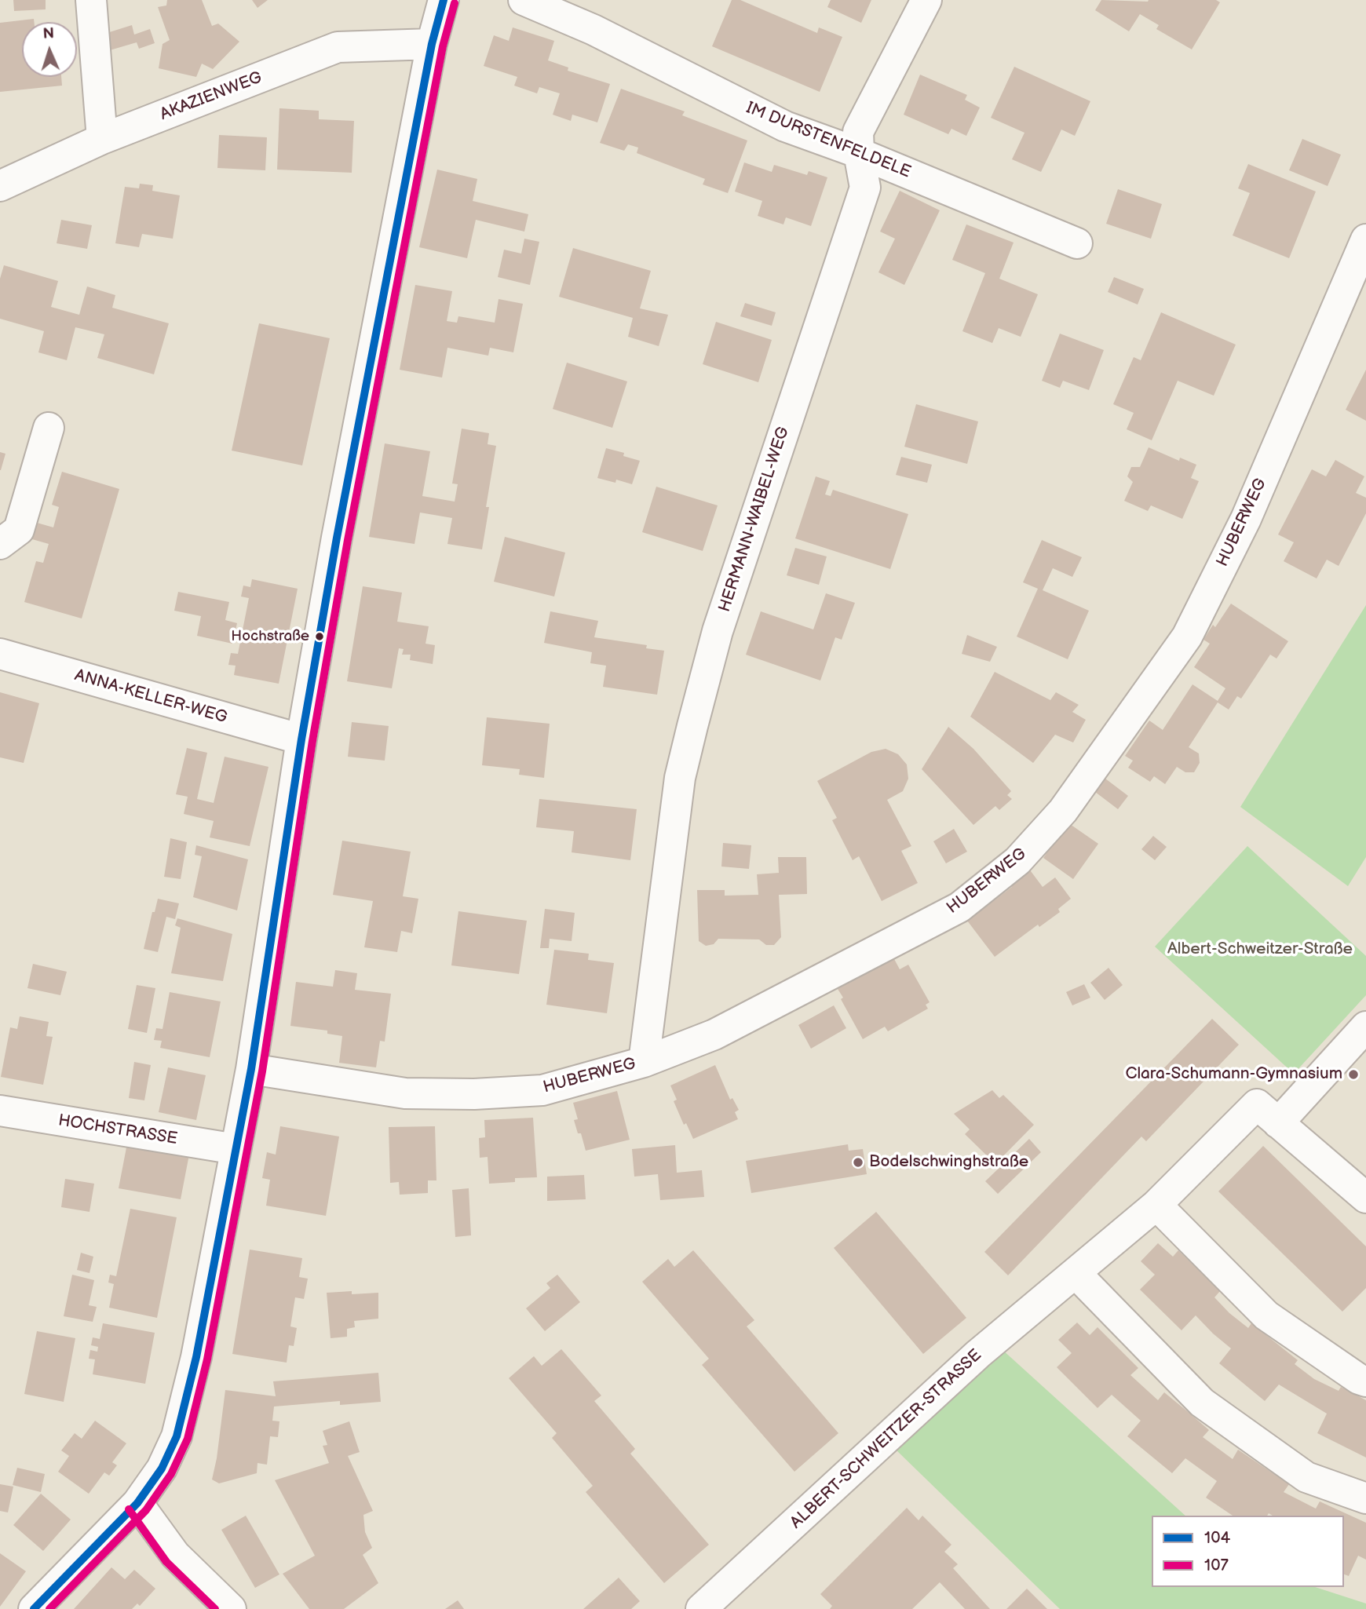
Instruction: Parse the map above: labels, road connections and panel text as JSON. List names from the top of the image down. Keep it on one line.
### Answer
{"streets":{"street":["AKAZIENWEG","IM DURSTENFELDELE","HERMANN-WAIBEL-WEG","HUBERWEG","ANNA-KELLER-WEG","HOCHSTRASSE","ALBERT-SCHWEITZER-STRASSE"]},"crossings":[["IM DURSTENFELDELE","HERMANN-WAIBEL-WEG"],["HERMANN-WAIBEL-WEG","HUBERWEG"]],"parks":["Albert-Schweitzer-Straße"],"places":["Hochstraße","Clara-Schumann-Gymnasium","Bodelschwinghstraße"],"lines":["transit line 104","transit line 107"],"legend":["104","107"],"north":"top"}
